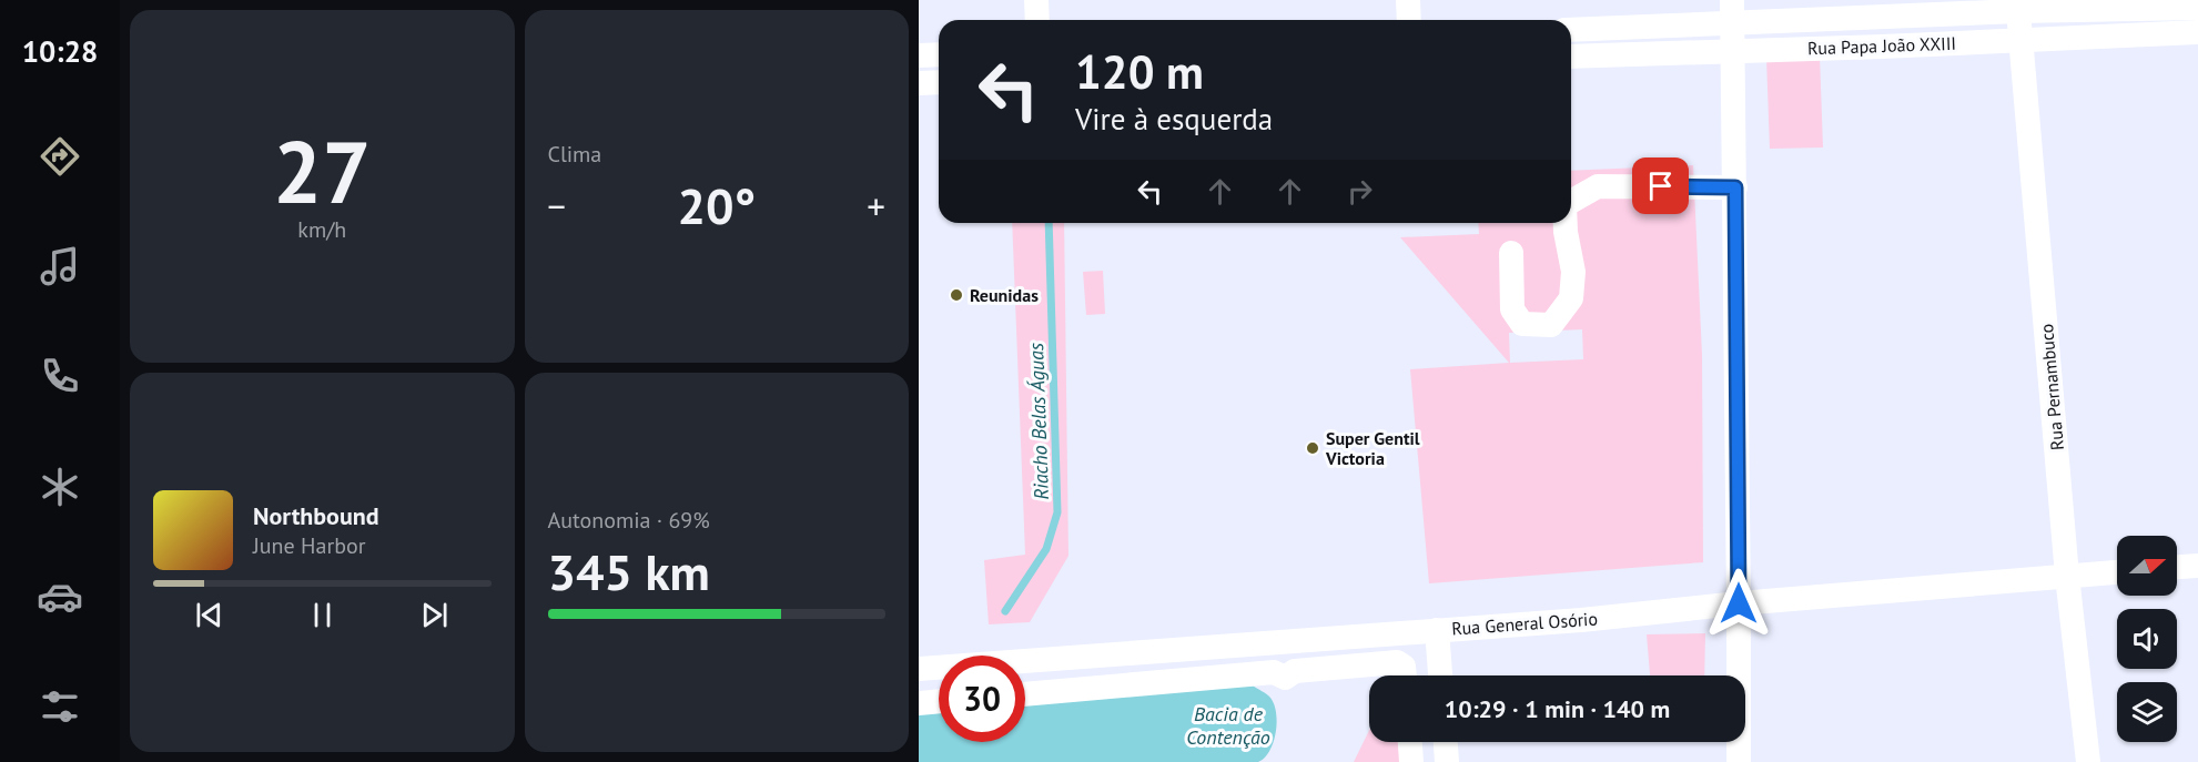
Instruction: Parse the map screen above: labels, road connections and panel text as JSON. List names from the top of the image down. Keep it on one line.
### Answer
{"streets":{"street":["Rua Papa João XXIII","Rua Pernambuco","Rua General Osório"]},"crossings":[["Rua Papa João XXIII","Rua Pernambuco"],["Rua Pernambuco","Rua General Osório"]],"water":["Riacho Belas Águas","Bacia de Contenção"],"places":["Reunidas","Super Gentil Victoria"],"north":"right","page":{"tabs":"10:28","tile":[["27","km/h"],"Clima",["Autonomia · 69%","345 km"]],"turn":["120 m","Vire à esquerda"],"heat":["−","20°","+"],"song":["Northbound","June Harbor"],"limit":"30","trip":"10:29 · 1 min · 140 m"}}
